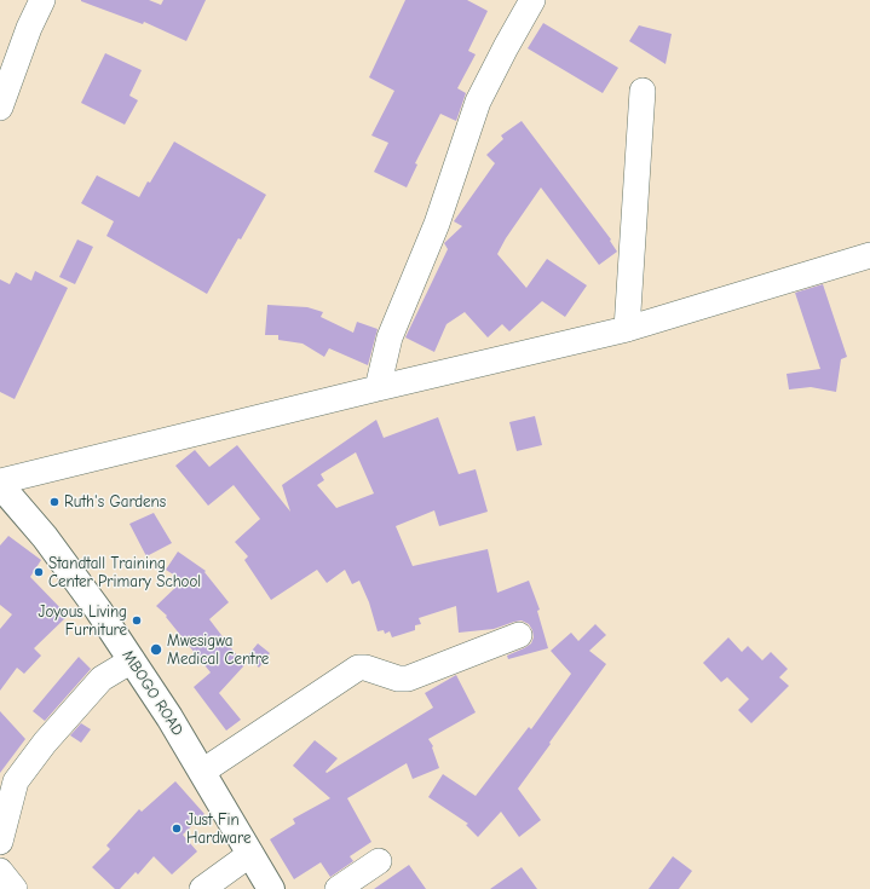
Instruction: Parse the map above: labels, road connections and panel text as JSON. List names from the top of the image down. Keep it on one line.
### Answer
{"streets":{"main road":["MBOGO ROAD"]},"places":["Ruth's Gardens","Standtall Training Center Primary School","Joyous Living Furniture","Mwesigwa Medical Centre","Just Fin Hardware"]}
